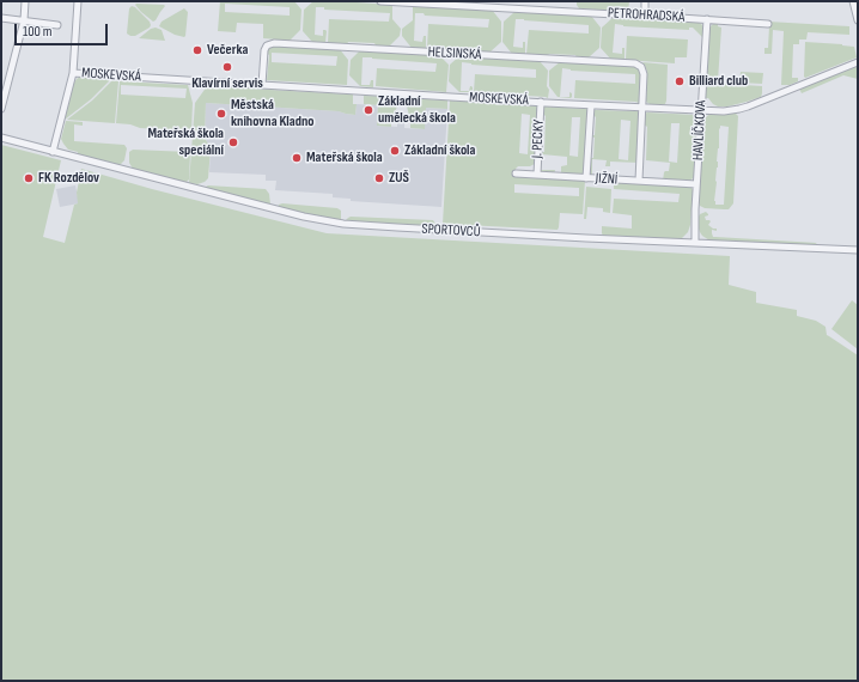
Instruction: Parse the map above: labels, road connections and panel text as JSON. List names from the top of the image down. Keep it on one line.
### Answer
{"streets":{"street":["PETROHRADSKÁ","HELSINSKÁ","MOSKEVSKÁ","HAVLÍČKOVA","J. PECKY","JIŽNÍ","SPORTOVCŮ"]},"crossings":[["PETROHRADSKÁ","HAVLÍČKOVA"],["HELSINSKÁ","MOSKEVSKÁ"],["HELSINSKÁ","JIŽNÍ"],["MOSKEVSKÁ","HAVLÍČKOVA"],["MOSKEVSKÁ","J. PECKY"],["HAVLÍČKOVA","JIŽNÍ"],["HAVLÍČKOVA","SPORTOVCŮ"],["J. PECKY","JIŽNÍ"]],"places":["Večerka","Klavírní servis","Billiard club","Základní umělecká škola","Městská knihovna Kladno","Mateřská škola speciální","Základní škola","Mateřská škola","FK Rozdělov","ZUŠ"],"scale_bar":"100 m"}
